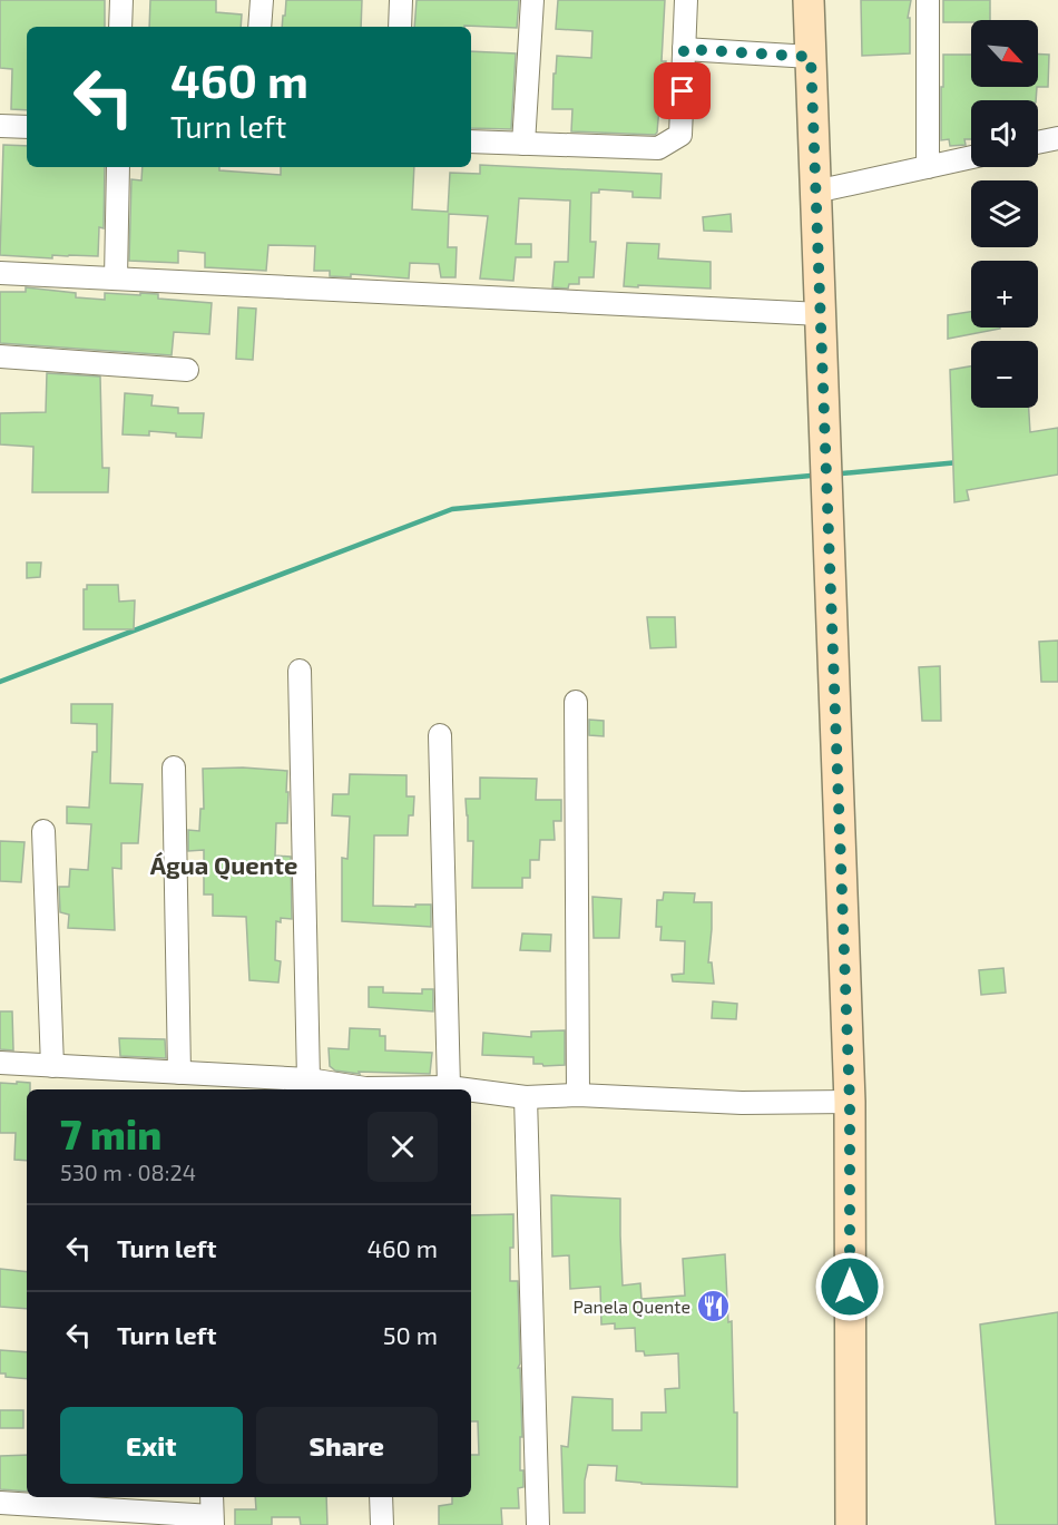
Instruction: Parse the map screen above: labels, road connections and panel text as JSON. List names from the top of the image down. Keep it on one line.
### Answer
{"districts":["Água Quente"],"places":{"restaurant":["Panela Quente"]},"north":"bottom right","page":{"map_buttons":["+","−"],"turn":["460 m","Turn left"],"heading":["7 min","530 m · 08:24"],"list":[{"name":"Turn left","value":"460 m"},{"name":"Turn left","value":"50 m"}],"buttons":["Exit","Share"]}}
